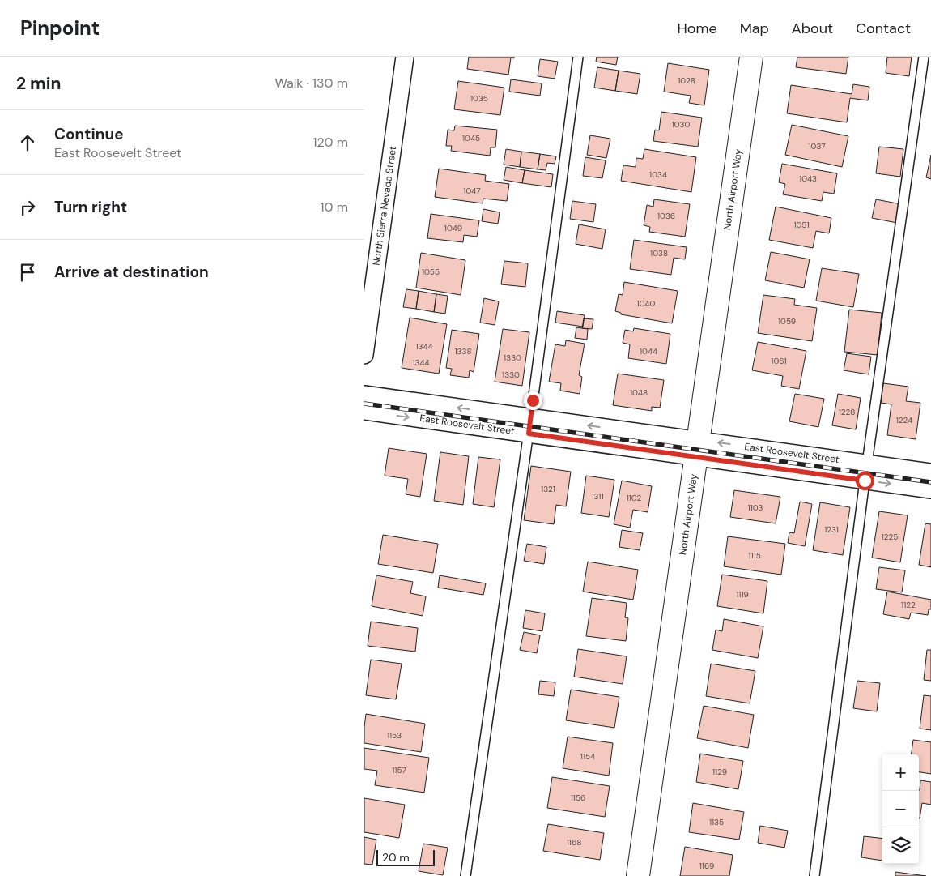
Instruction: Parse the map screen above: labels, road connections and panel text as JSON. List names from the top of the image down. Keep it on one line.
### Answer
{"streets":{"main road":["North Airport Way"],"street":["North Sierra Nevada Street","East Roosevelt Street"]},"crossings":[["North Airport Way","East Roosevelt Street"]],"house_numbers":["1028","1035","1030","1045","1037","1034","1043","1047","1036","1051","1049","1038","1055","1040","1059","1344","1338","1044","1330","1061","1344","1330","1048","1228","1224","1321","1311","1102","1103","1231","1225","1115","1119","1122","1153","1154","1157","1129","1156","1135","1168","1169"],"scale_bar":"20 m","page":{"header":"Pinpoint","nav":["Home","Map","About","Contact"],"heading":["2 min","Walk · 130 m"],"list":[["Continue","East Roosevelt Street","120 m"],["Turn right","10 m"],"Arrive at destination"],"map_buttons":["+","−"],"scale":"20 m"}}
